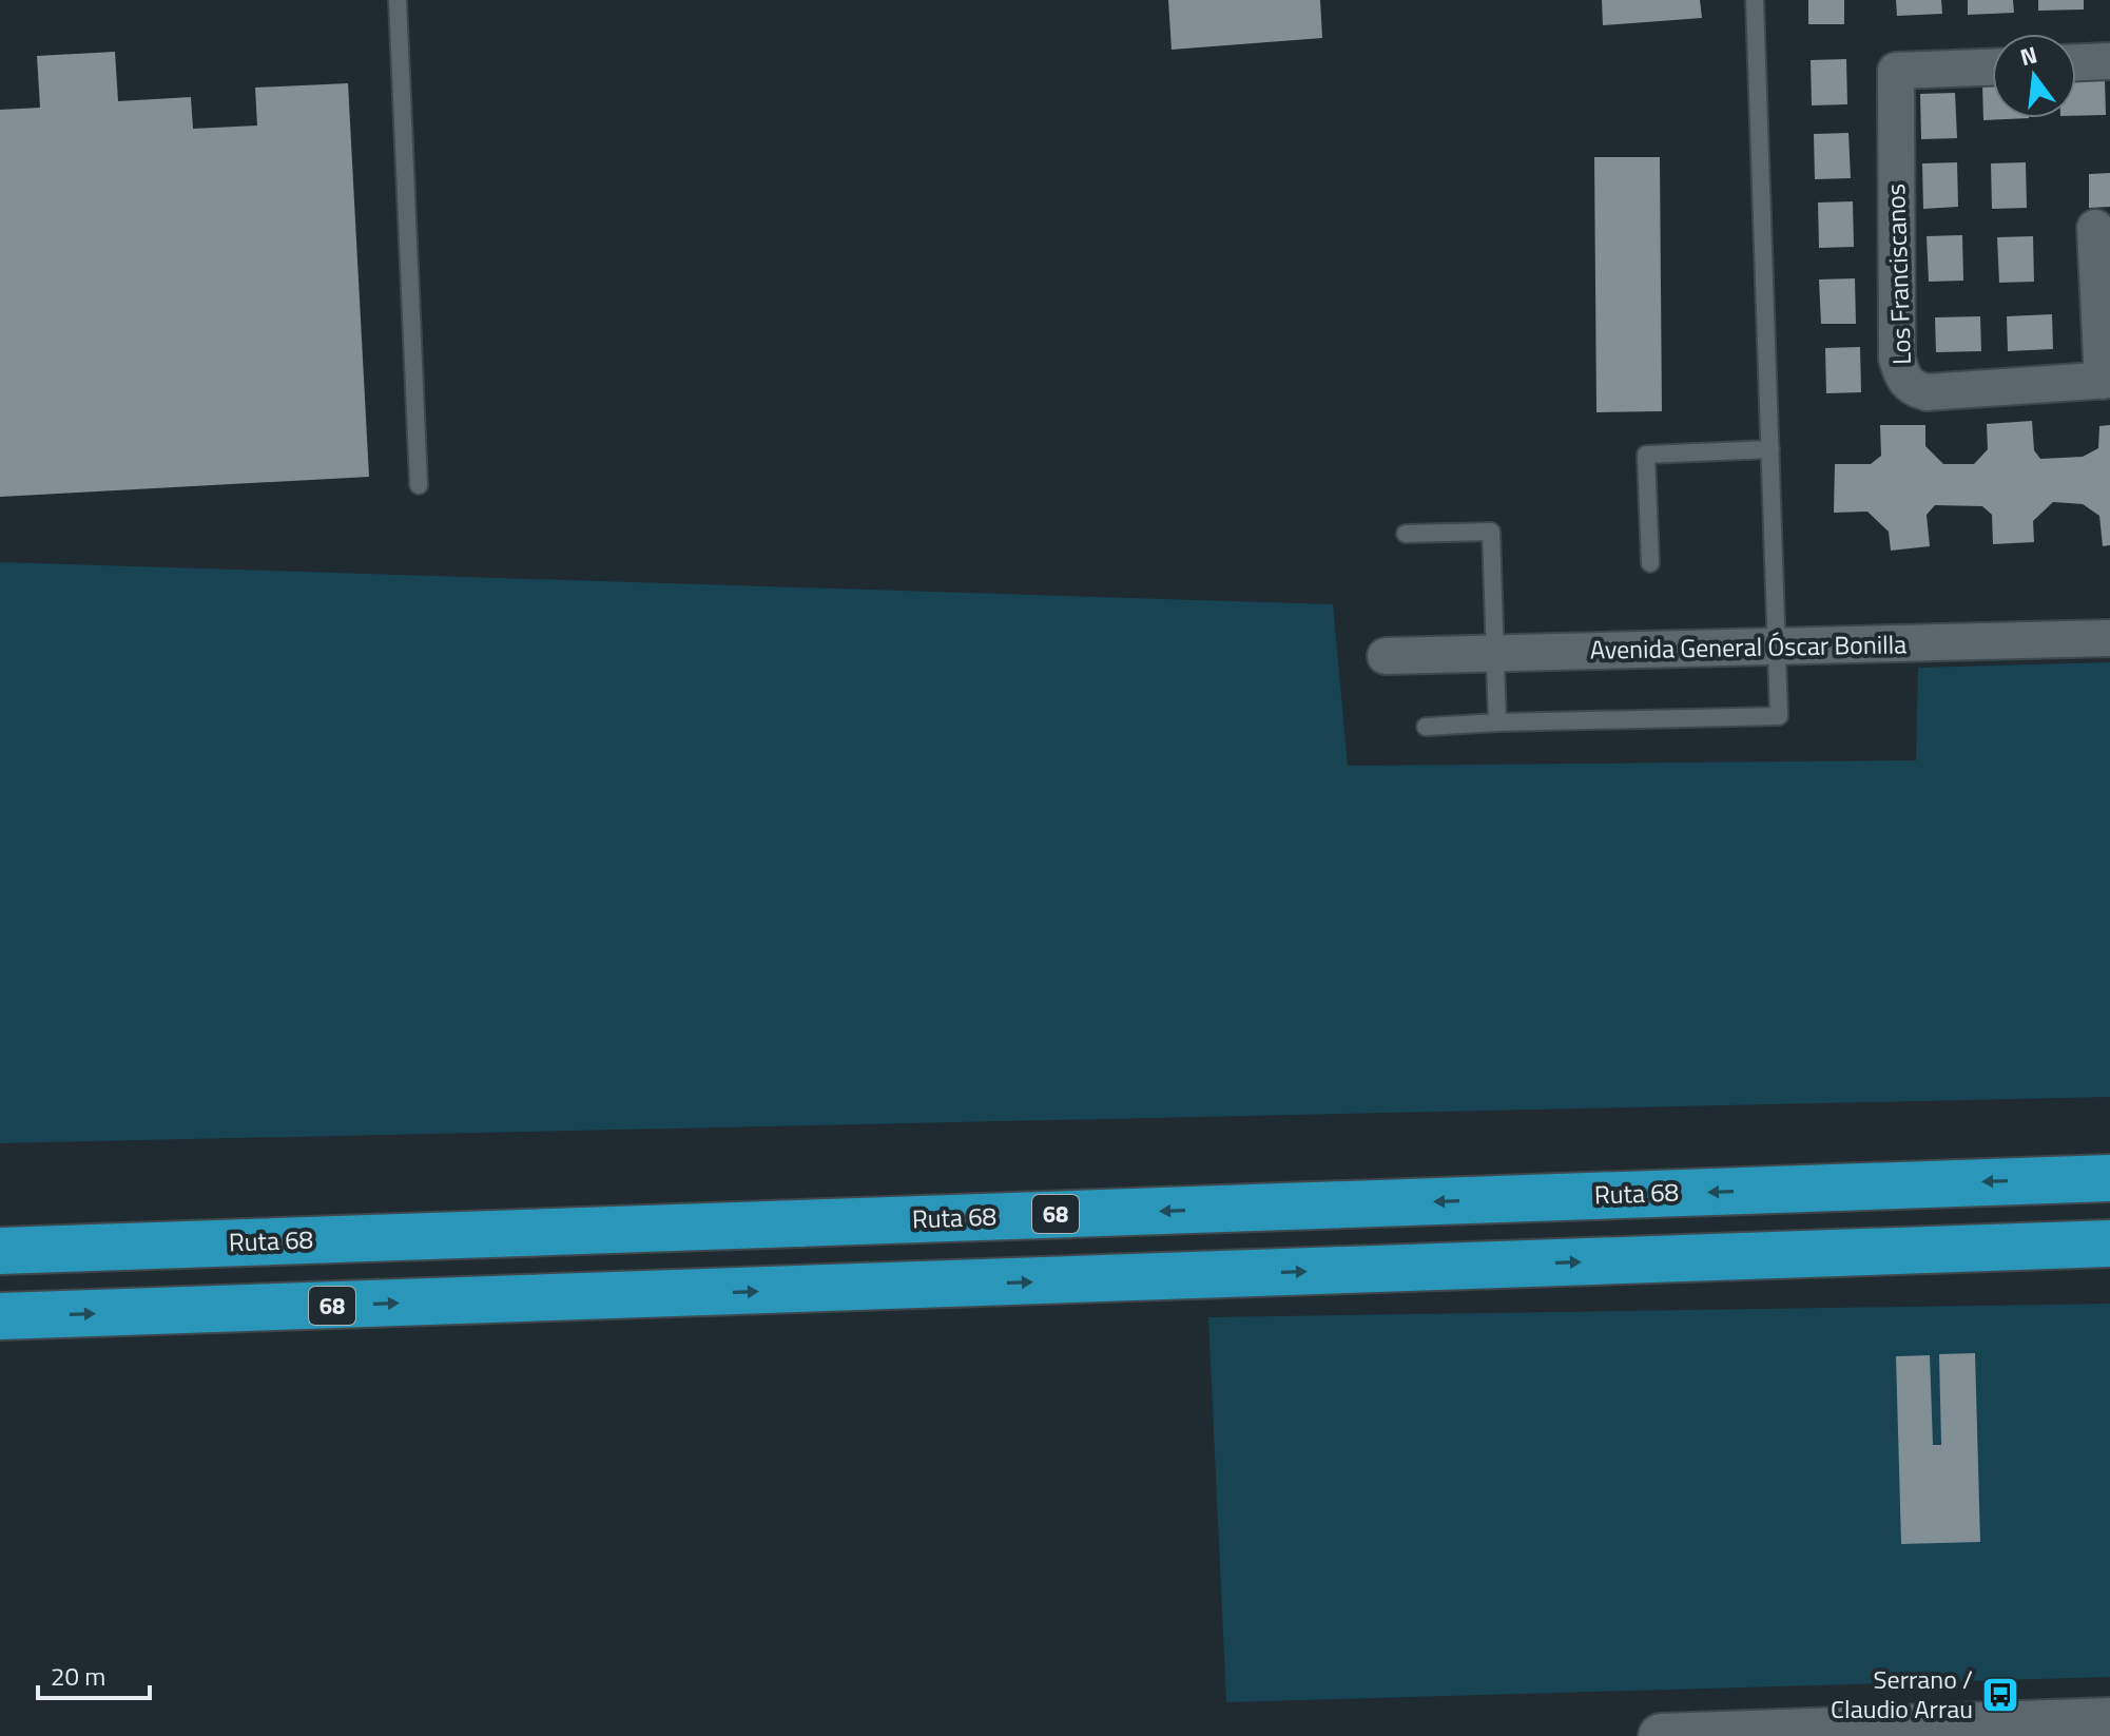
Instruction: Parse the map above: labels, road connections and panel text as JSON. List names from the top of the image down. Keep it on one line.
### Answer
{"streets":{"highway":["Ruta 68","68"],"street":["Los Franciscanos","Avenida General Óscar Bonilla"]},"places":{"bus stop":["Serrano / Claudio Arrau"]},"scale_bar":"20 m","north":"top"}
